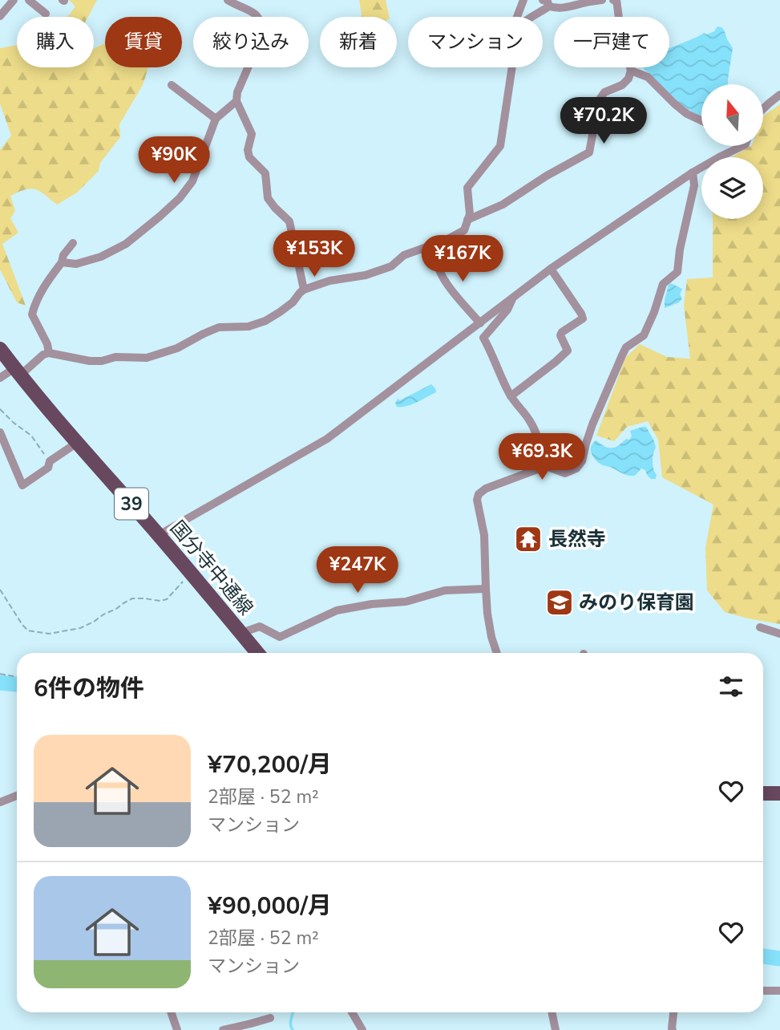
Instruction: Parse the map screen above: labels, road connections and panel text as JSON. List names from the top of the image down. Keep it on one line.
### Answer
{"streets":{"main road":["39","国分寺中通線"]},"places":{"temple":["長然寺"],"school or university":["みのり保育園"]},"north":"top","page":{"chip":["購入","賃貸","絞り込み","新着","マンション","一戸建て"],"price":["¥70.2K","¥90K","¥153K","¥167K","¥69.3K","¥247K"],"heading":"6件の物件","list":[{"name":"¥70,200/月","note":"2部屋 · 52 m² · マンション"},{"name":"¥90,000/月","note":"2部屋 · 52 m² · マンション"}]}}
